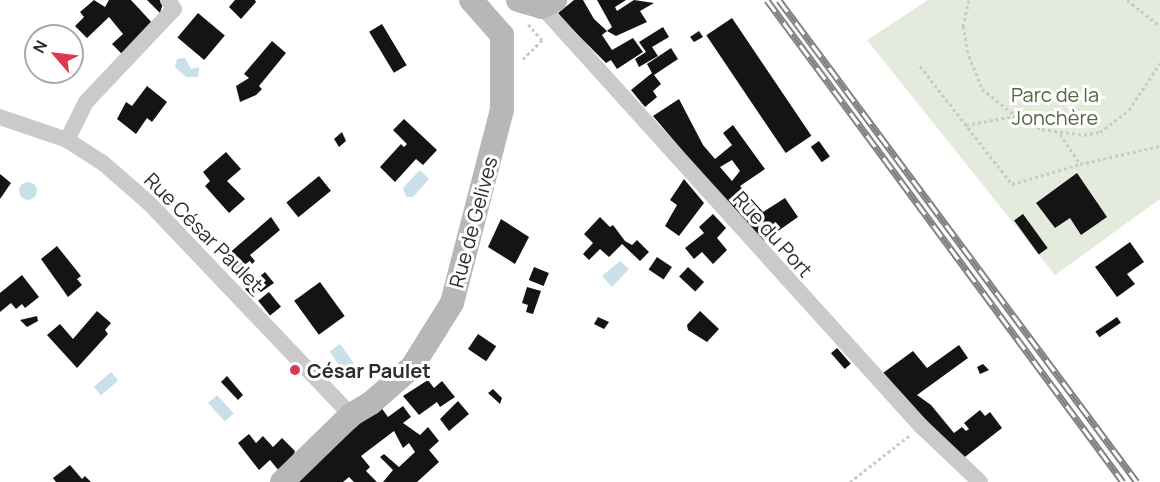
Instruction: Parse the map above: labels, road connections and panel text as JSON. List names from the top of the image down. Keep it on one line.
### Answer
{"streets":{"street":["Rue de Gelives","Rue César Paulet","Rue du Port"]},"crossings":[["Rue de Gelives","Rue César Paulet"]],"parks":["Parc de la Jonchère"],"places":["César Paulet"],"north":"top left"}
